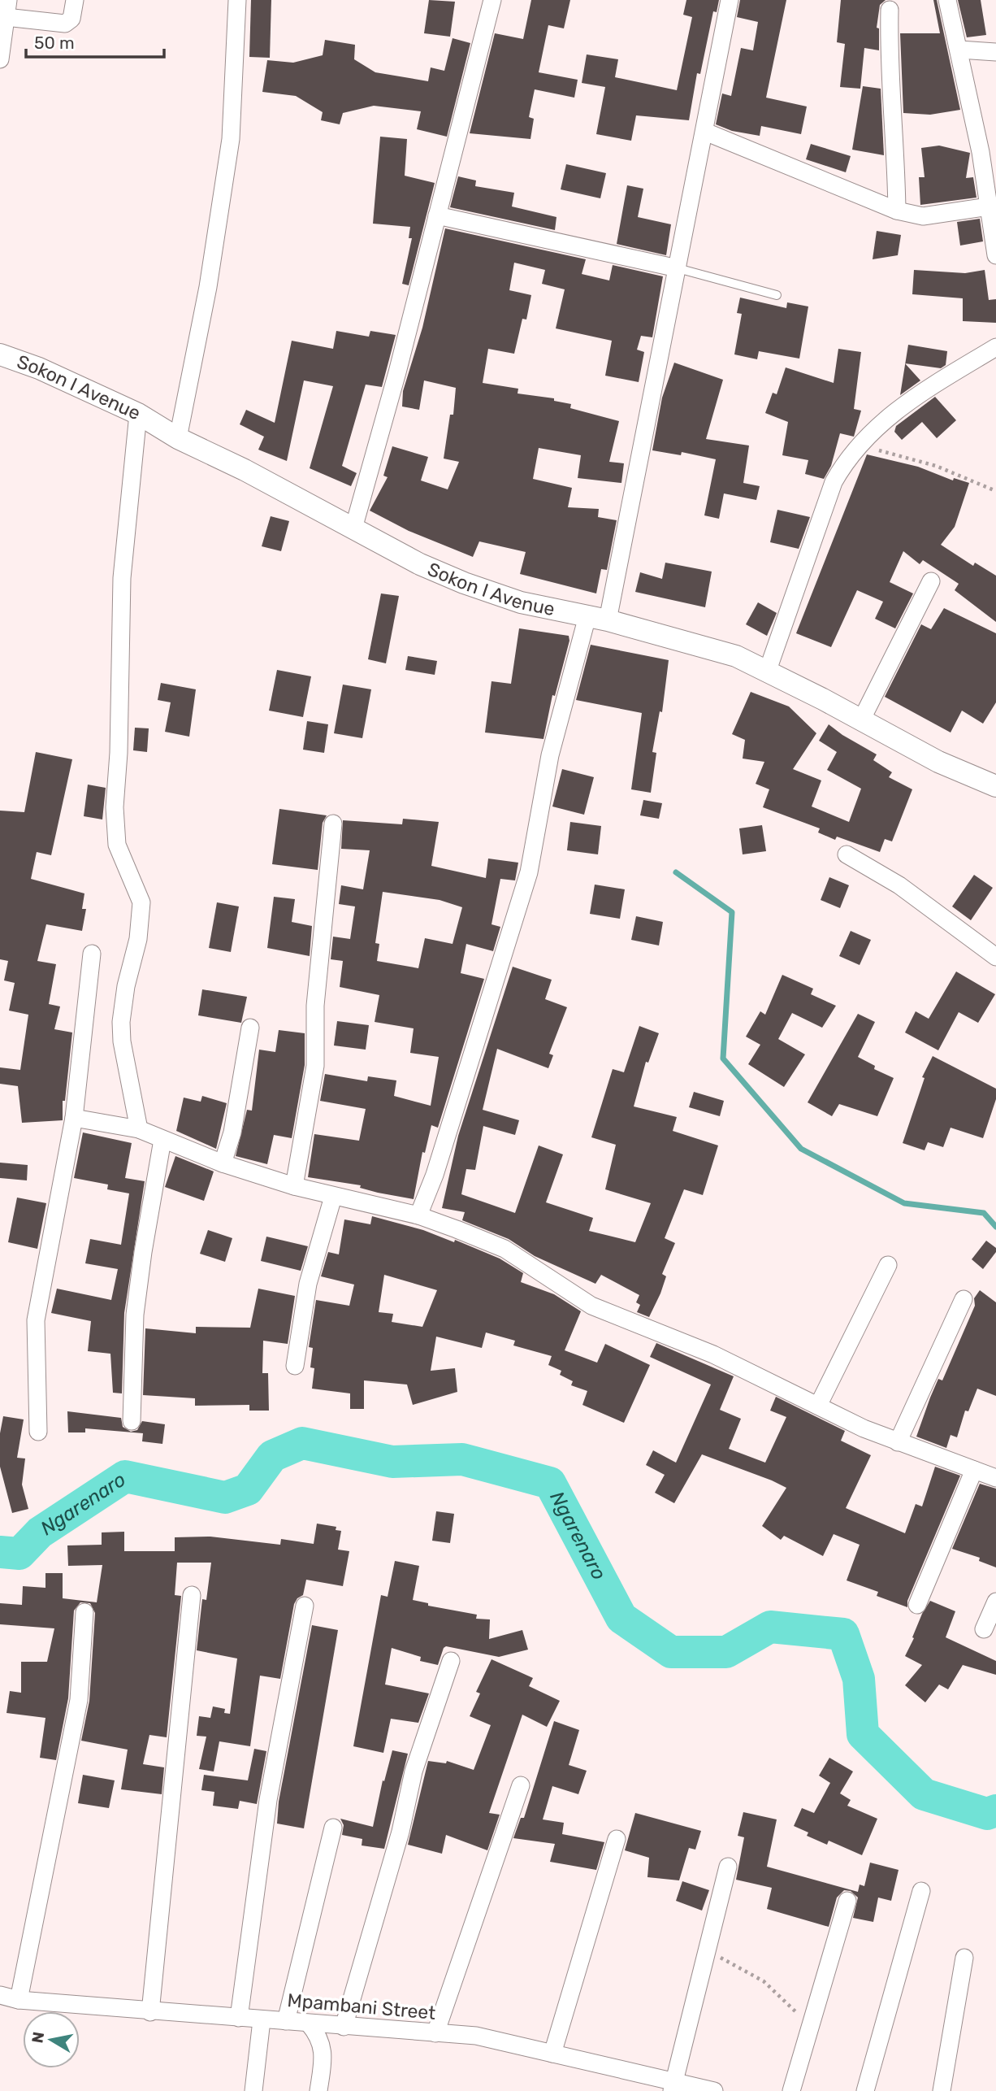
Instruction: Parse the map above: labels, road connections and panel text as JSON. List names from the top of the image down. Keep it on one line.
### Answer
{"streets":{"street":["Sokon I Avenue","Mpambani Street"]},"water":["Ngarenaro"],"scale_bar":"50 m","north":"left"}
